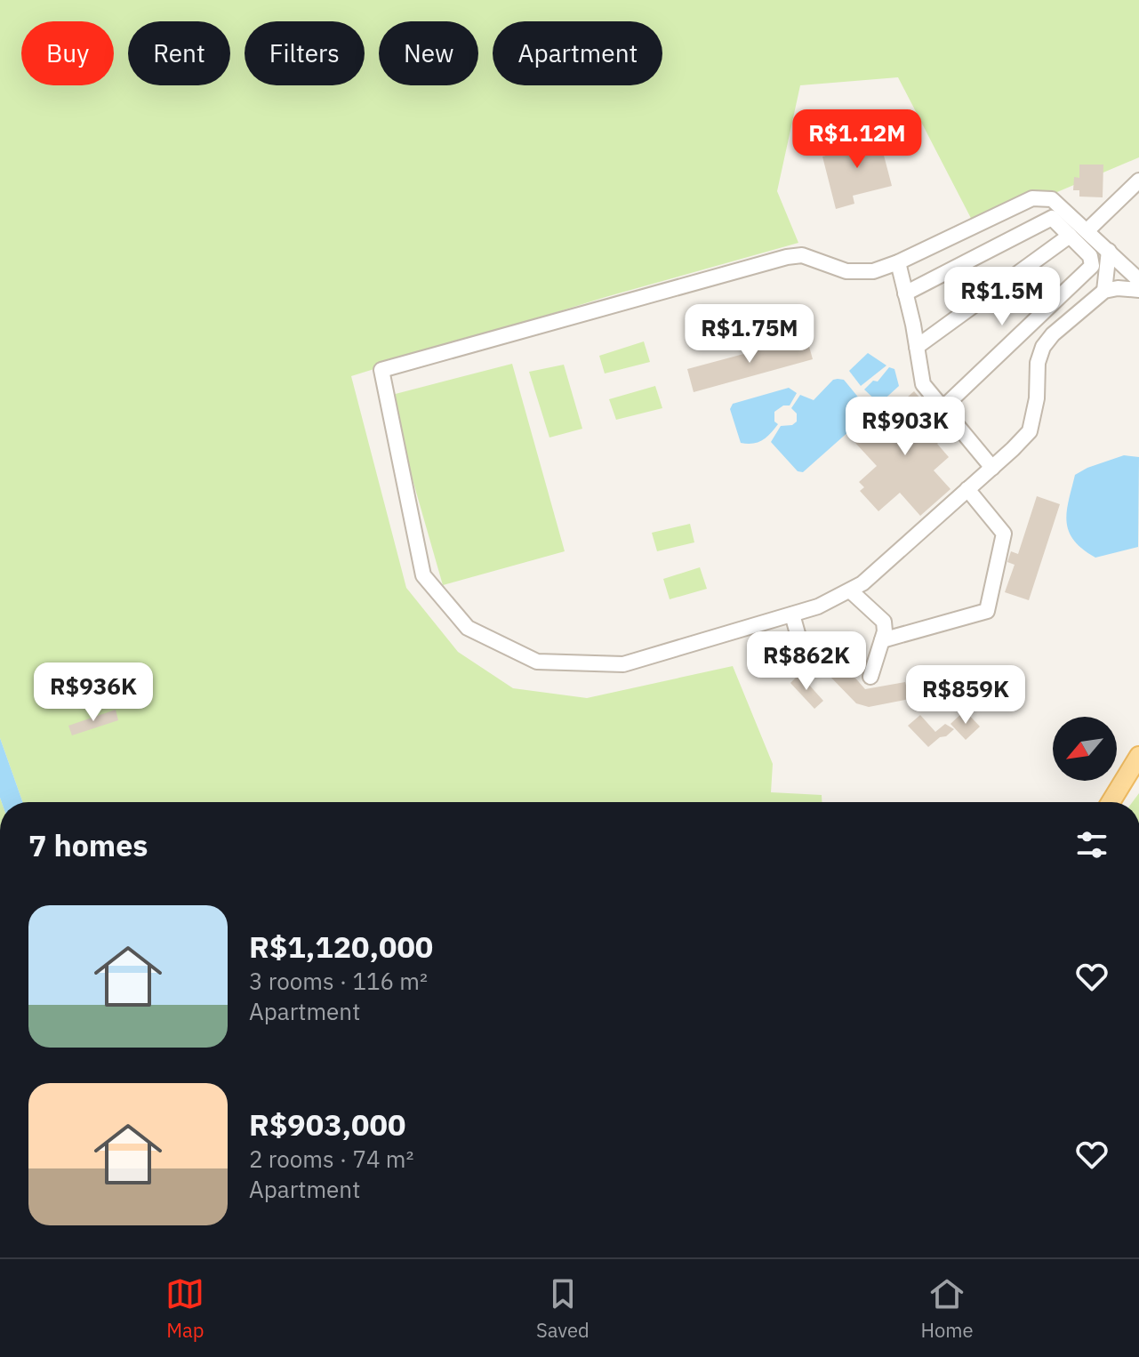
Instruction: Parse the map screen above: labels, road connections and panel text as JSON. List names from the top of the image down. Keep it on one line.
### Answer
{"north":"bottom left","page":{"chip":["Buy","Rent","Filters","New","Apartment"],"price":["R$1.12M","R$1.5M","R$1.75M","R$903K","R$862K","R$936K","R$859K"],"heading":"7 homes","list":[{"name":"R$1,120,000","note":"3 rooms · 116 m² · Apartment"},{"name":"R$903,000","note":"2 rooms · 74 m² · Apartment"}],"tabs":["Map","Saved","Home"]}}
